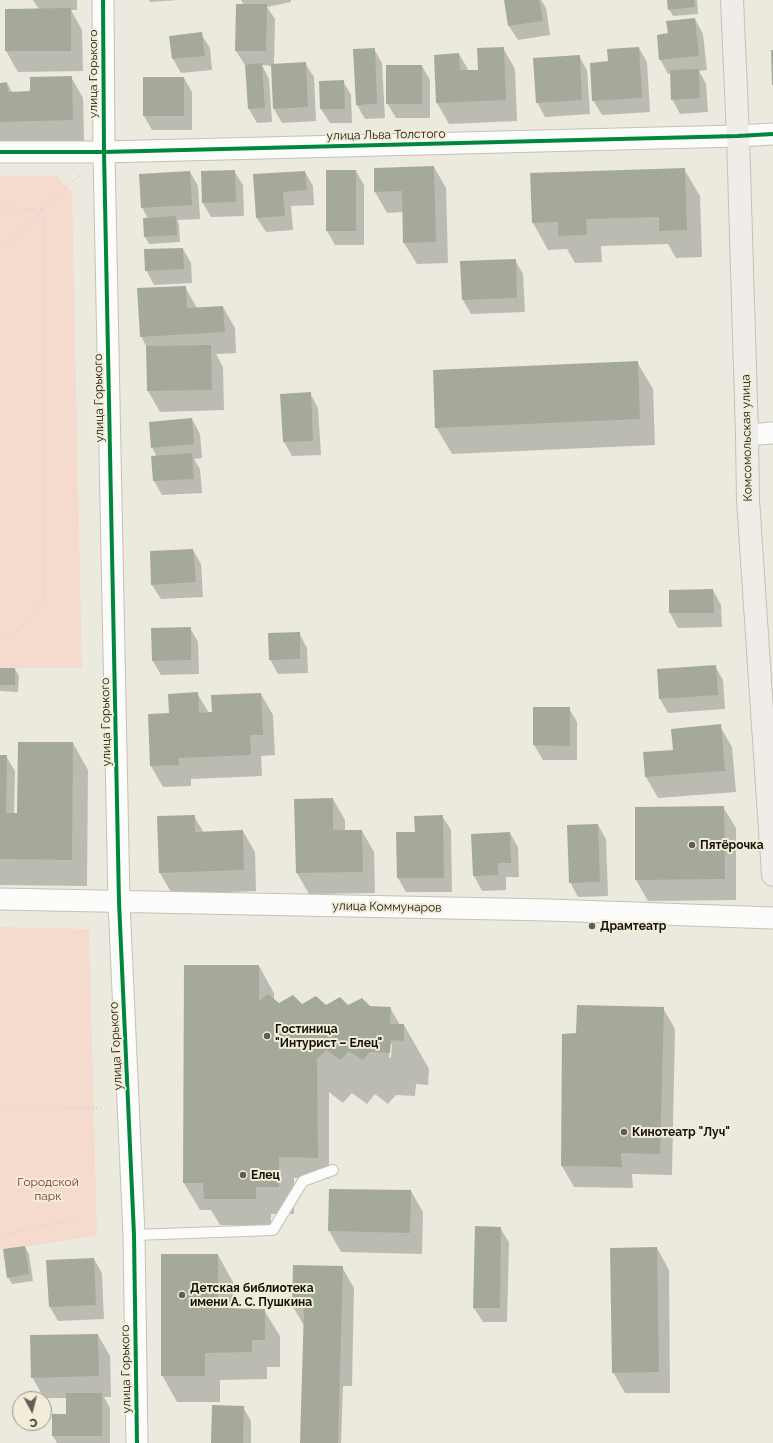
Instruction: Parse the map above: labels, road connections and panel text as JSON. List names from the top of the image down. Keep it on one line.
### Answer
{"streets":{"main road":["Комсомольская улица"],"street":["улица Горького","улица Льва Толстого","улица Коммунаров"]},"crossings":[["улица Горького","улица Льва Толстого"],["улица Горького","улица Коммунаров"],["улица Льва Толстого","Комсомольская улица"]],"parks":["Городской парк"],"places":["Пятёрочка","Драмтеатр","Гостиница \"Интурист – Елец\"","Кинотеатр \"Луч\"","Елец","Детская библиотека имени А. С. Пушкина"],"north":"bottom"}
